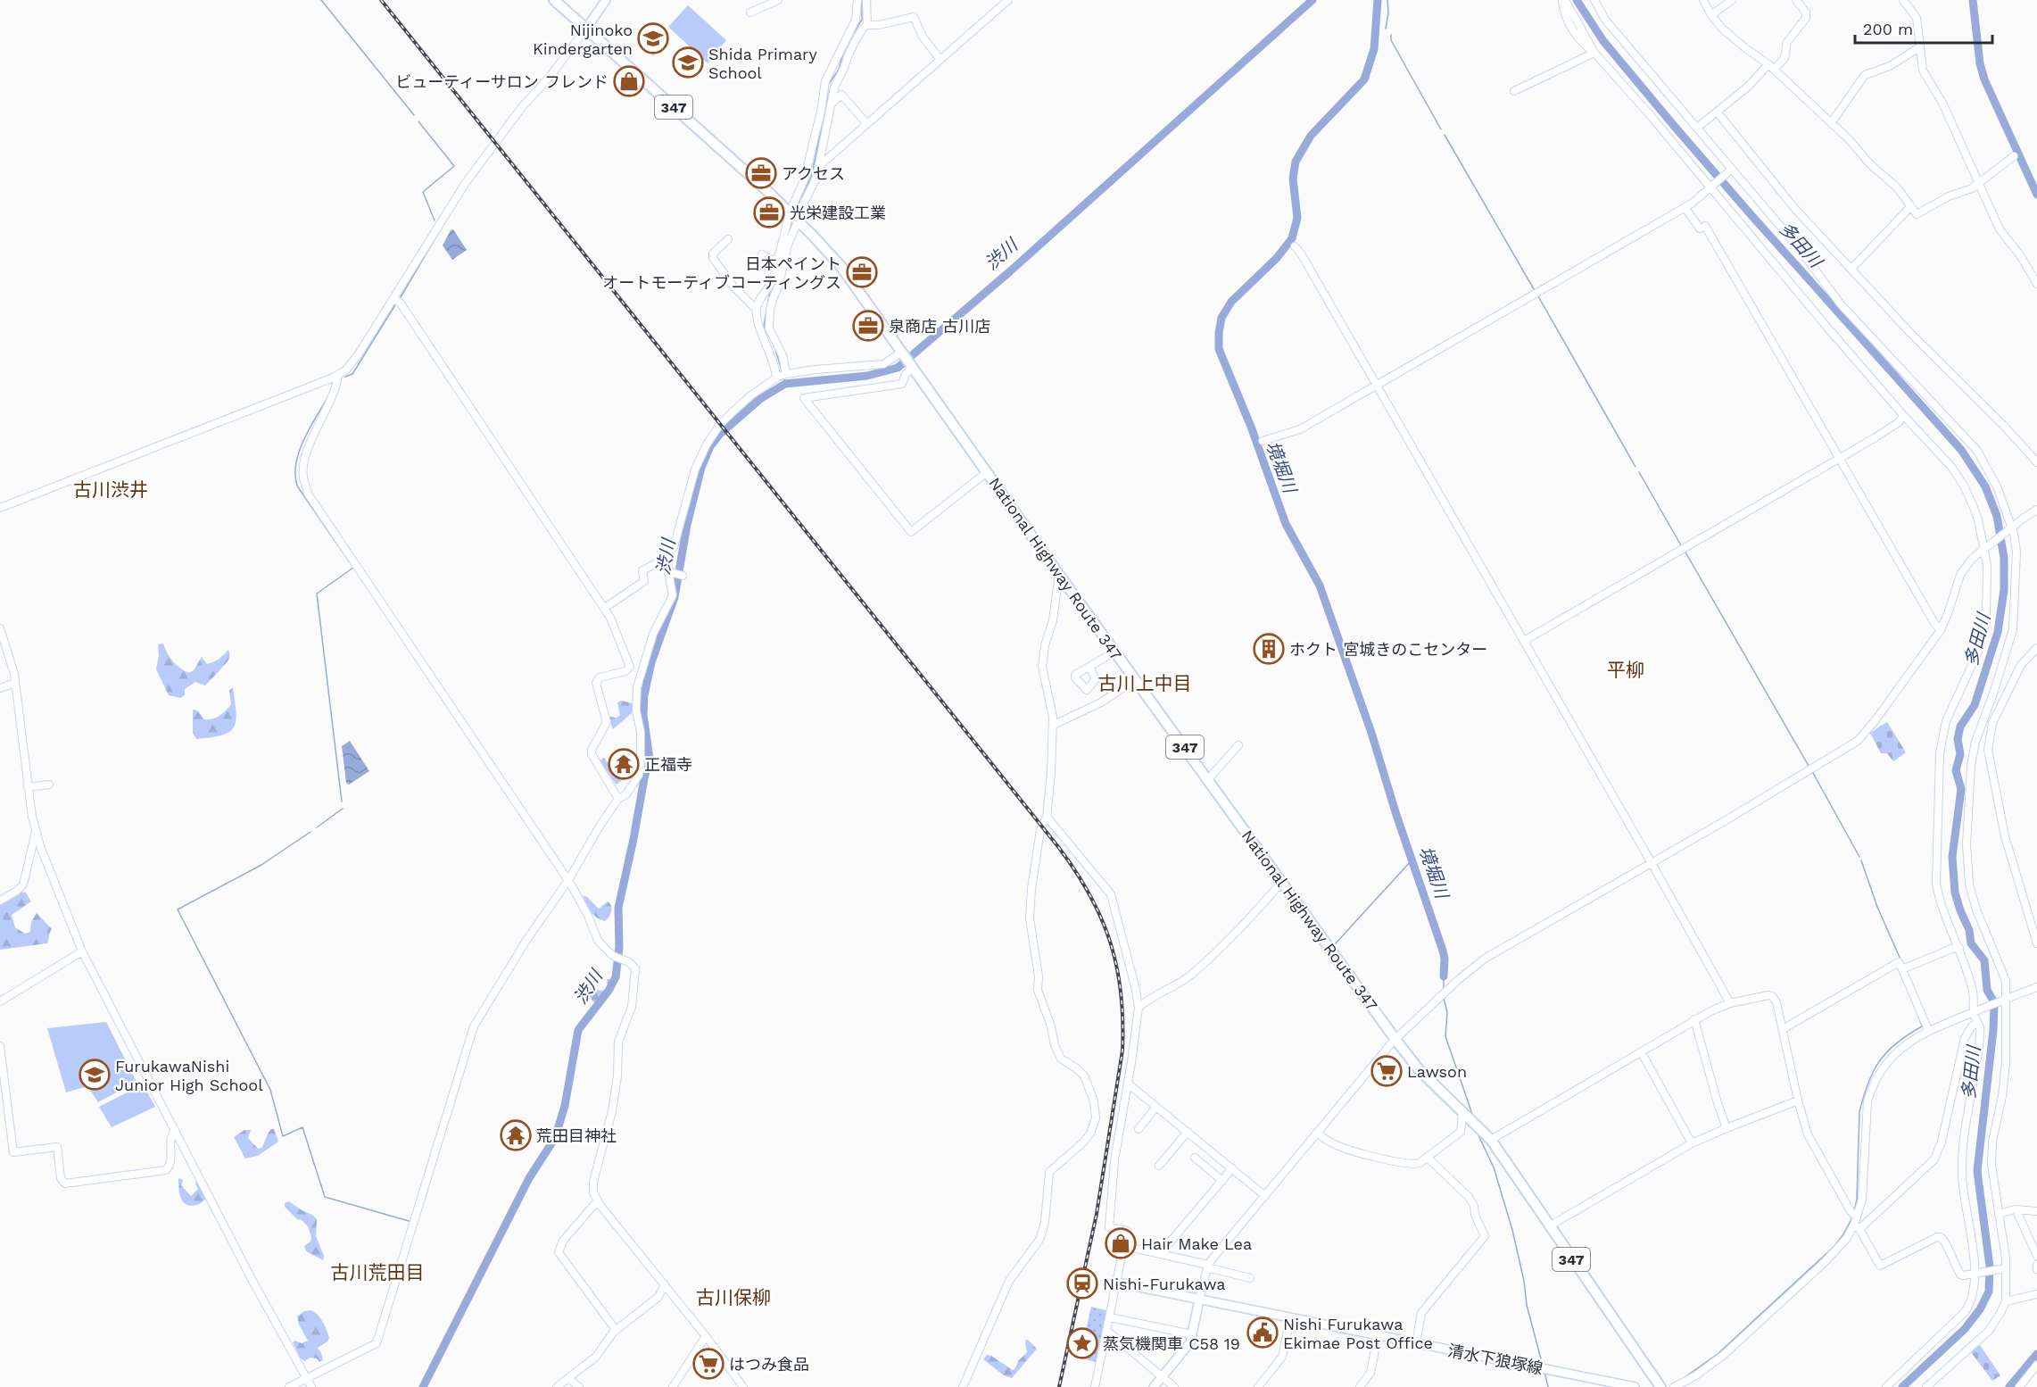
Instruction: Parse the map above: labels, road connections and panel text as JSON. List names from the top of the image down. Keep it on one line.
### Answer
{"streets":{"highway":["347","National Highway Route 347"],"main road":["清水下狼塚線"]},"districts":["古川渋井","平柳","古川上中目","古川荒田目","古川保柳"],"water":["多田川","渋川","境堀川"],"places":{"school or university":["Nijinoko Kindergarten","Shida Primary School","FurukawaNishi Junior High School"],"shop":["ビューティーサロン フレンド","Hair Make Lea"],"office":["アクセス","光栄建設工業","日本ペイント オートモーティブコーティングス","泉商店 古川店"],"building":["ホクト 宮城きのこセンター"],"temple":["正福寺","荒田目神社"],"supermarket":["Lawson","はつみ食品"],"station":["Nishi-Furukawa"],"public building":["Nishi Furukawa Ekimae Post Office"],"place":["蒸気機関車 C58 19"]},"scale_bar":"200 m"}
